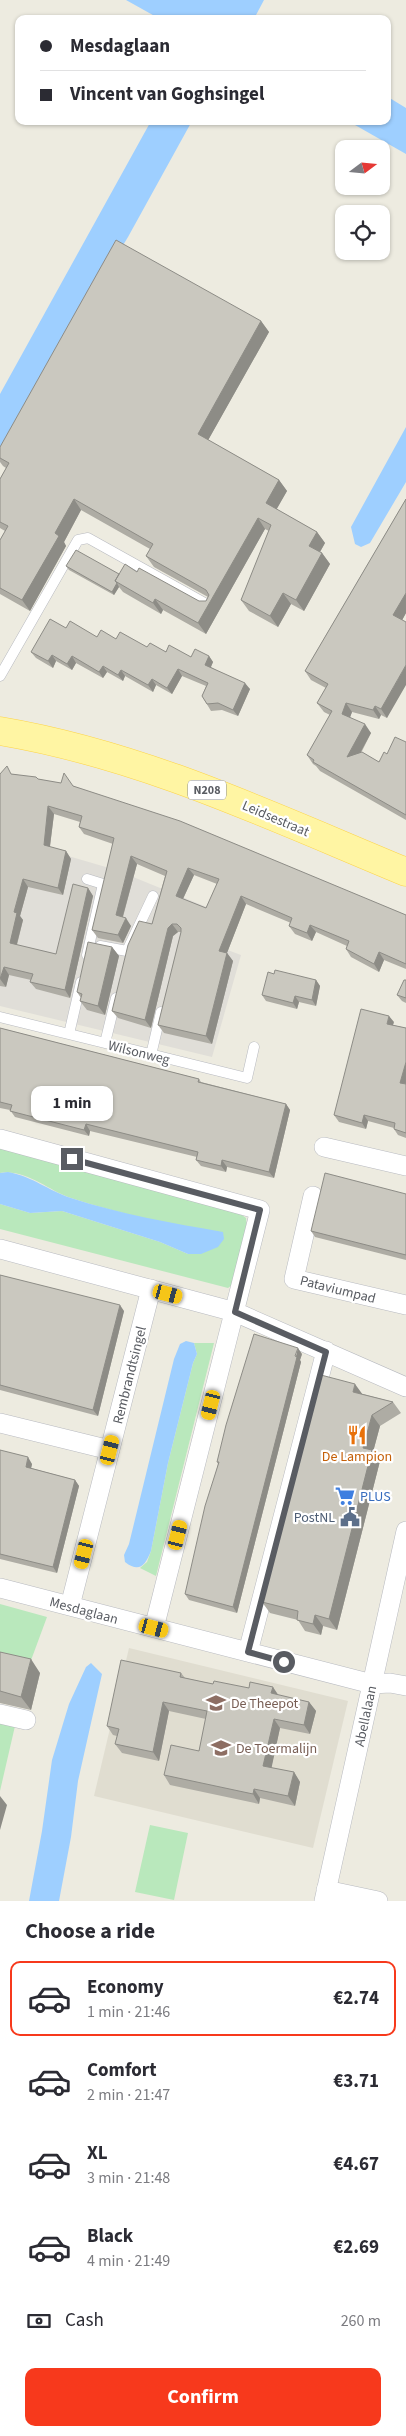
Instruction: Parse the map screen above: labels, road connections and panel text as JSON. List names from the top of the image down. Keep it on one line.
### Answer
{"streets":{"main road":["N208","Leidsestraat"],"street":["Pataviumpad","Rembrandtsingel","Mesdaglaan","Abellalaan"],"lane":["Wilsonweg"]},"crossings":[["Rembrandtsingel","Mesdaglaan"],["Mesdaglaan","Abellalaan"]],"places":{"restaurant":["De Lampion"],"supermarket":["PLUS"],"public building":["PostNL"],"school or university":["De Theepot","De Toermalijn"]},"north":"right","page":{"banner":["Mesdaglaan","Vincent van Goghsingel"],"bubble":"1 min","heading":"Choose a ride","list":[{"name":"Economy","note":"1 min · 21:46","value":"€2.74"},{"name":"Comfort","note":"2 min · 21:47","value":"€3.71"},{"name":"XL","note":"3 min · 21:48","value":"€4.67"},{"name":"Black","note":"4 min · 21:49","value":"€2.69"}],"pay":["Cash","260 m"],"buttons":"Confirm"}}
